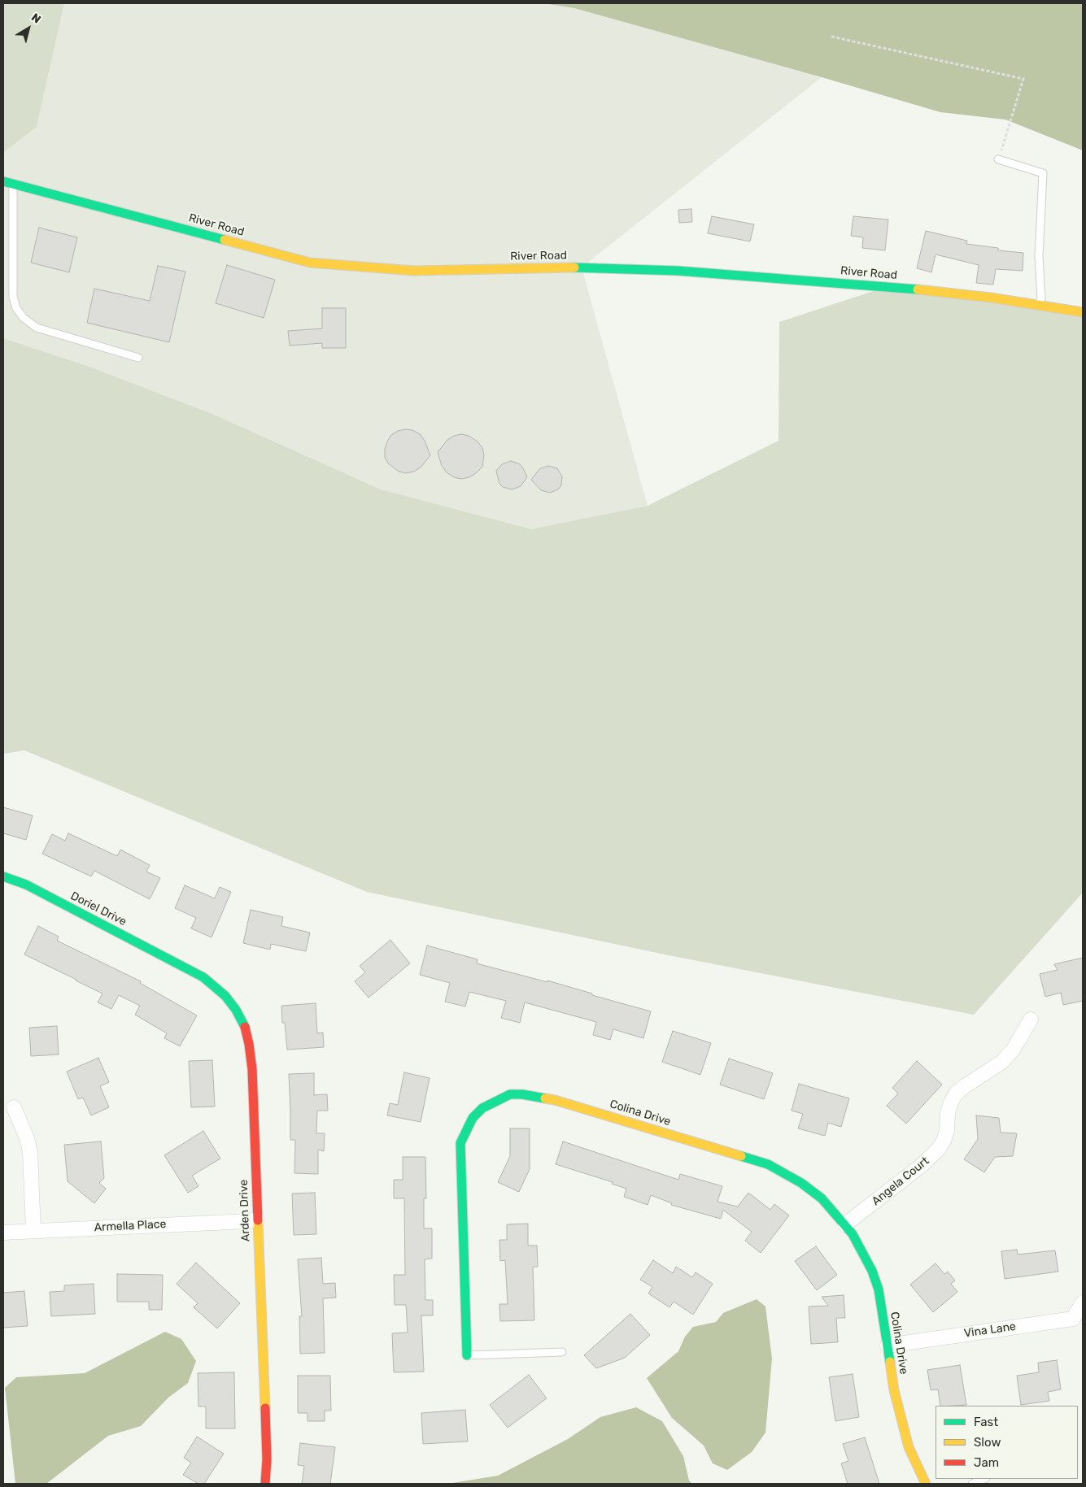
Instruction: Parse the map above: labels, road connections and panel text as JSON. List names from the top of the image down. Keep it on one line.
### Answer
{"streets":{"street":["River Road","Doriel Drive","Colina Drive","Angela Court","Arden Drive","Armella Place","Vina Lane"]},"crossings":[["Doriel Drive","Arden Drive"],["Colina Drive","Angela Court"],["Colina Drive","Vina Lane"],["Arden Drive","Armella Place"]],"legend":["Fast","Slow","Jam"],"north":"top right"}
